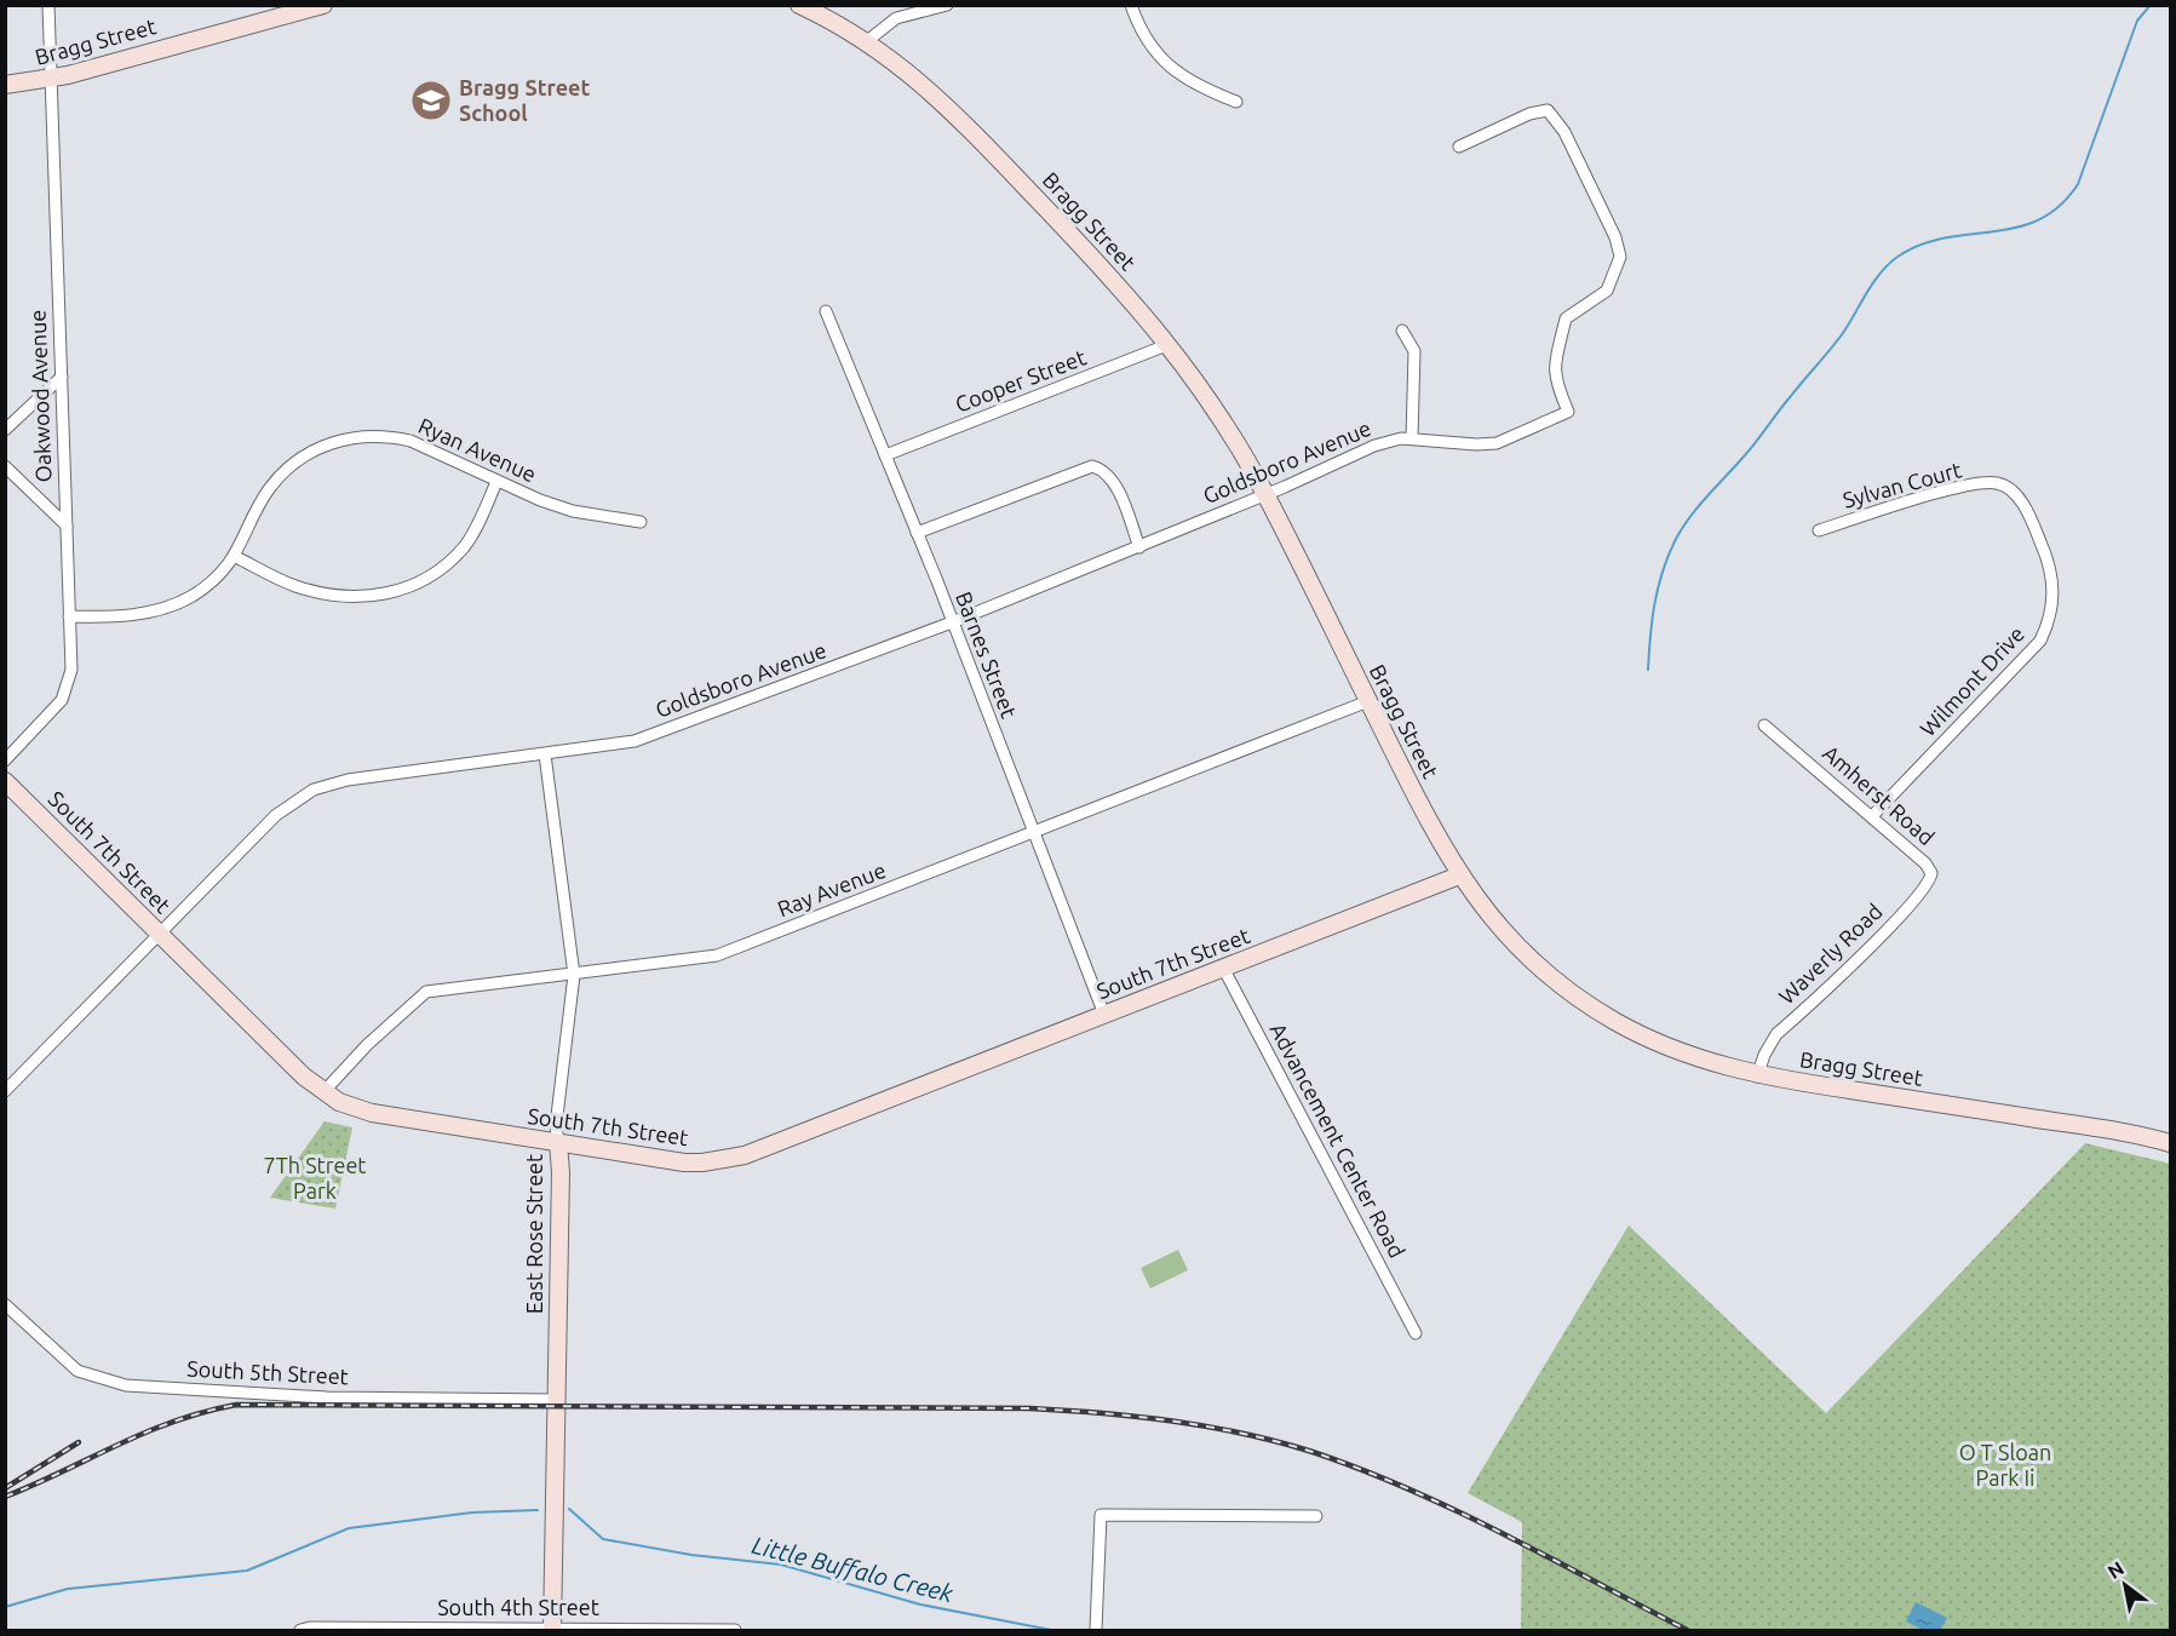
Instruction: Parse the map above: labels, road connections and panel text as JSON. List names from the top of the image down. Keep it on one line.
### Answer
{"streets":{"street":["Bragg Street","Cooper Street","Oakwood Avenue","Ryan Avenue","Goldsboro Avenue","Sylvan Court","Barnes Street","Wilmont Drive","Amherst Road","South 7th Street","Ray Avenue","Waverly Road","Advancement Center Road","East Rose Street","South 5th Street","South 4th Street"]},"crossings":[["Bragg Street","Cooper Street"],["Bragg Street","Oakwood Avenue"],["Bragg Street","Goldsboro Avenue"],["Bragg Street","South 7th Street"],["Bragg Street","Ray Avenue"],["Bragg Street","Waverly Road"],["Cooper Street","Barnes Street"],["Oakwood Avenue","Ryan Avenue"],["Goldsboro Avenue","Barnes Street"],["Goldsboro Avenue","South 7th Street"],["Goldsboro Avenue","East Rose Street"],["Sylvan Court","Wilmont Drive"],["Barnes Street","South 7th Street"],["Barnes Street","Ray Avenue"],["Wilmont Drive","Amherst Road"],["Amherst Road","Waverly Road"],["South 7th Street","Ray Avenue"],["South 7th Street","Advancement Center Road"],["South 7th Street","East Rose Street"],["Ray Avenue","East Rose Street"],["East Rose Street","South 5th Street"],["East Rose Street","South 4th Street"]],"water":["Little Buffalo Creek"],"parks":["7Th Street Park","O T Sloan Park Ii"],"places":{"school or university":["Bragg Street School"]},"north":"top left"}
